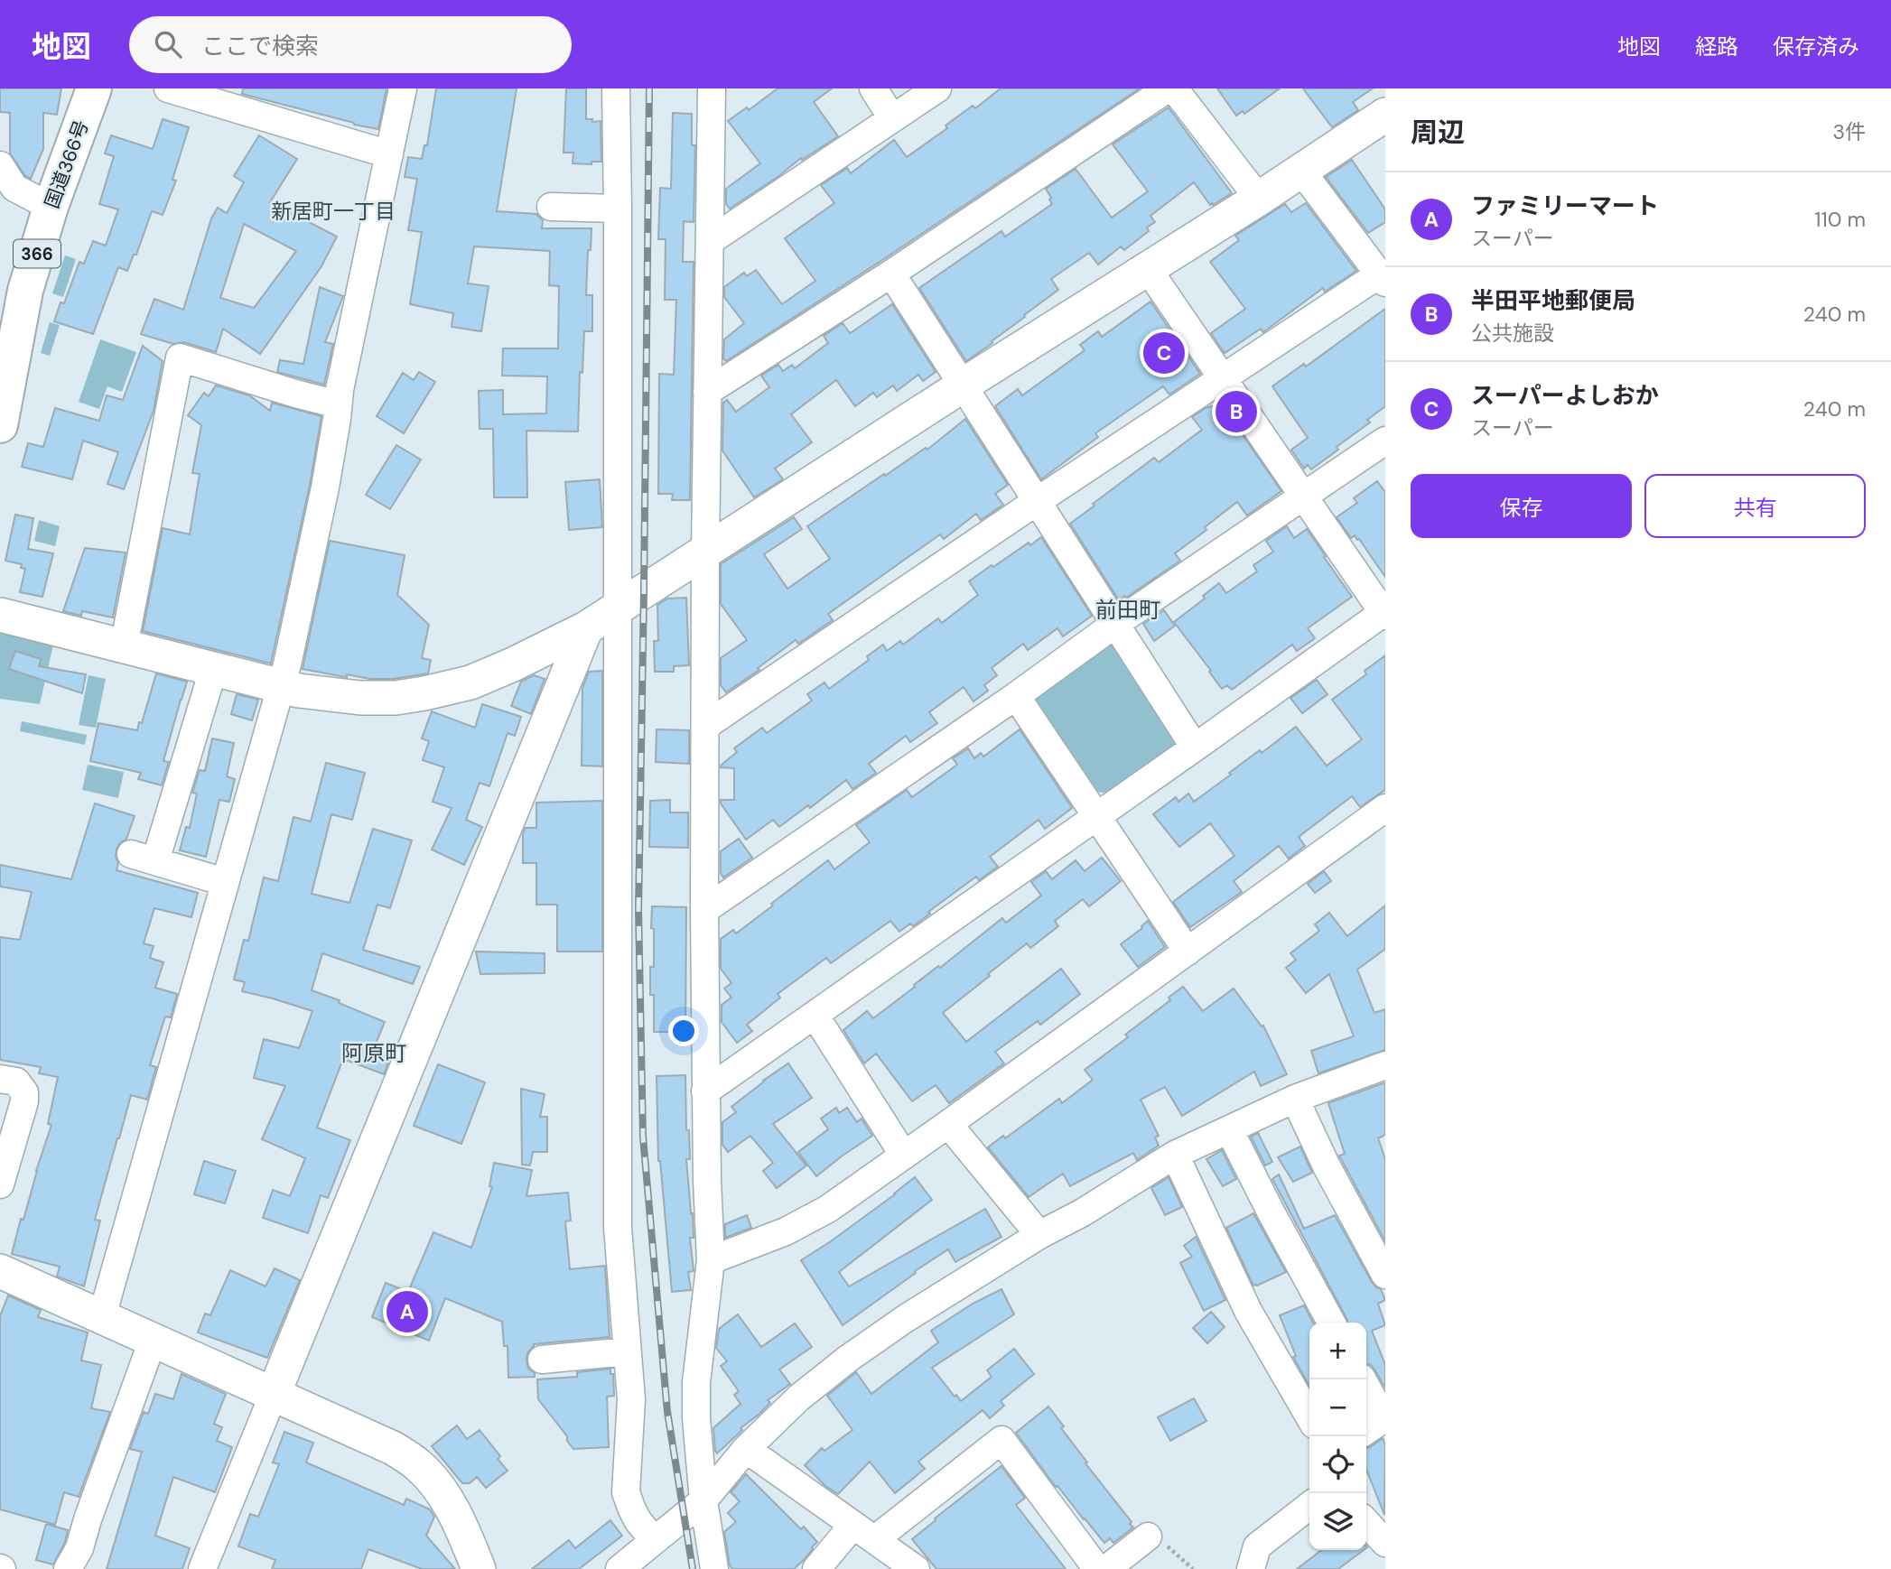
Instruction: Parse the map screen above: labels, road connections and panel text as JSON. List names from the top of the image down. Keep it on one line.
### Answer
{"streets":{"highway":["国道366号","366"]},"districts":["新居町一丁目","前田町","阿原町"],"page":{"header":"地図","search":"ここで検索","nav":["地図","経路","保存済み"],"heading":["周辺","3件"],"list":[{"mark":"A","name":"ファミリーマート","note":"スーパー","value":"110 m"},{"mark":"B","name":"半田平地郵便局","note":"公共施設","value":"240 m"},{"mark":"C","name":"スーパーよしおか","note":"スーパー","value":"240 m"}],"pins":["C","B","A"],"buttons":["保存","共有"],"map_buttons":["+","−"]}}
